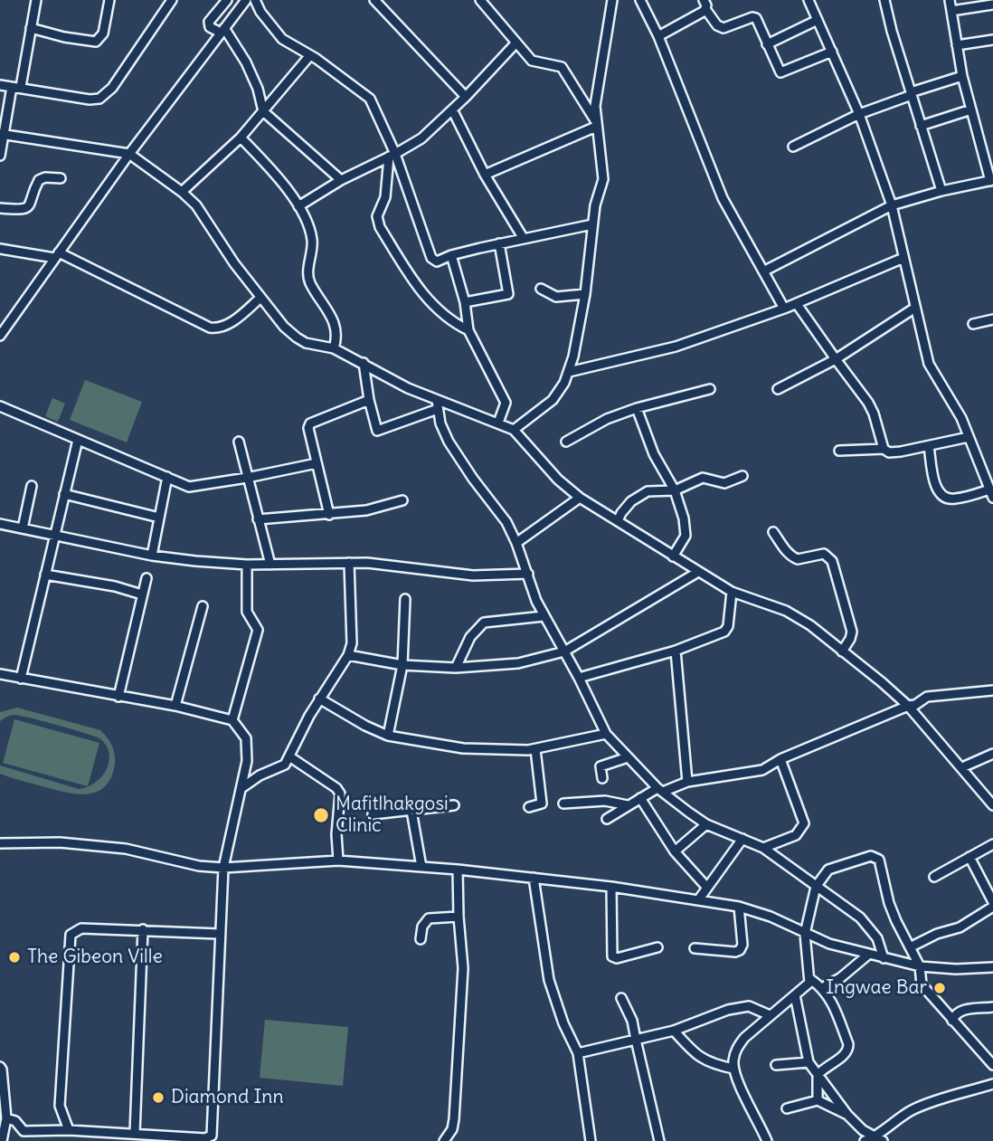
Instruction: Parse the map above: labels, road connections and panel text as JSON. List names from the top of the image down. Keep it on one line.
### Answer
{"places":["Mafitlhakgosi Clinic","The Gibeon Ville","Ingwae Bar","Diamond Inn"]}
